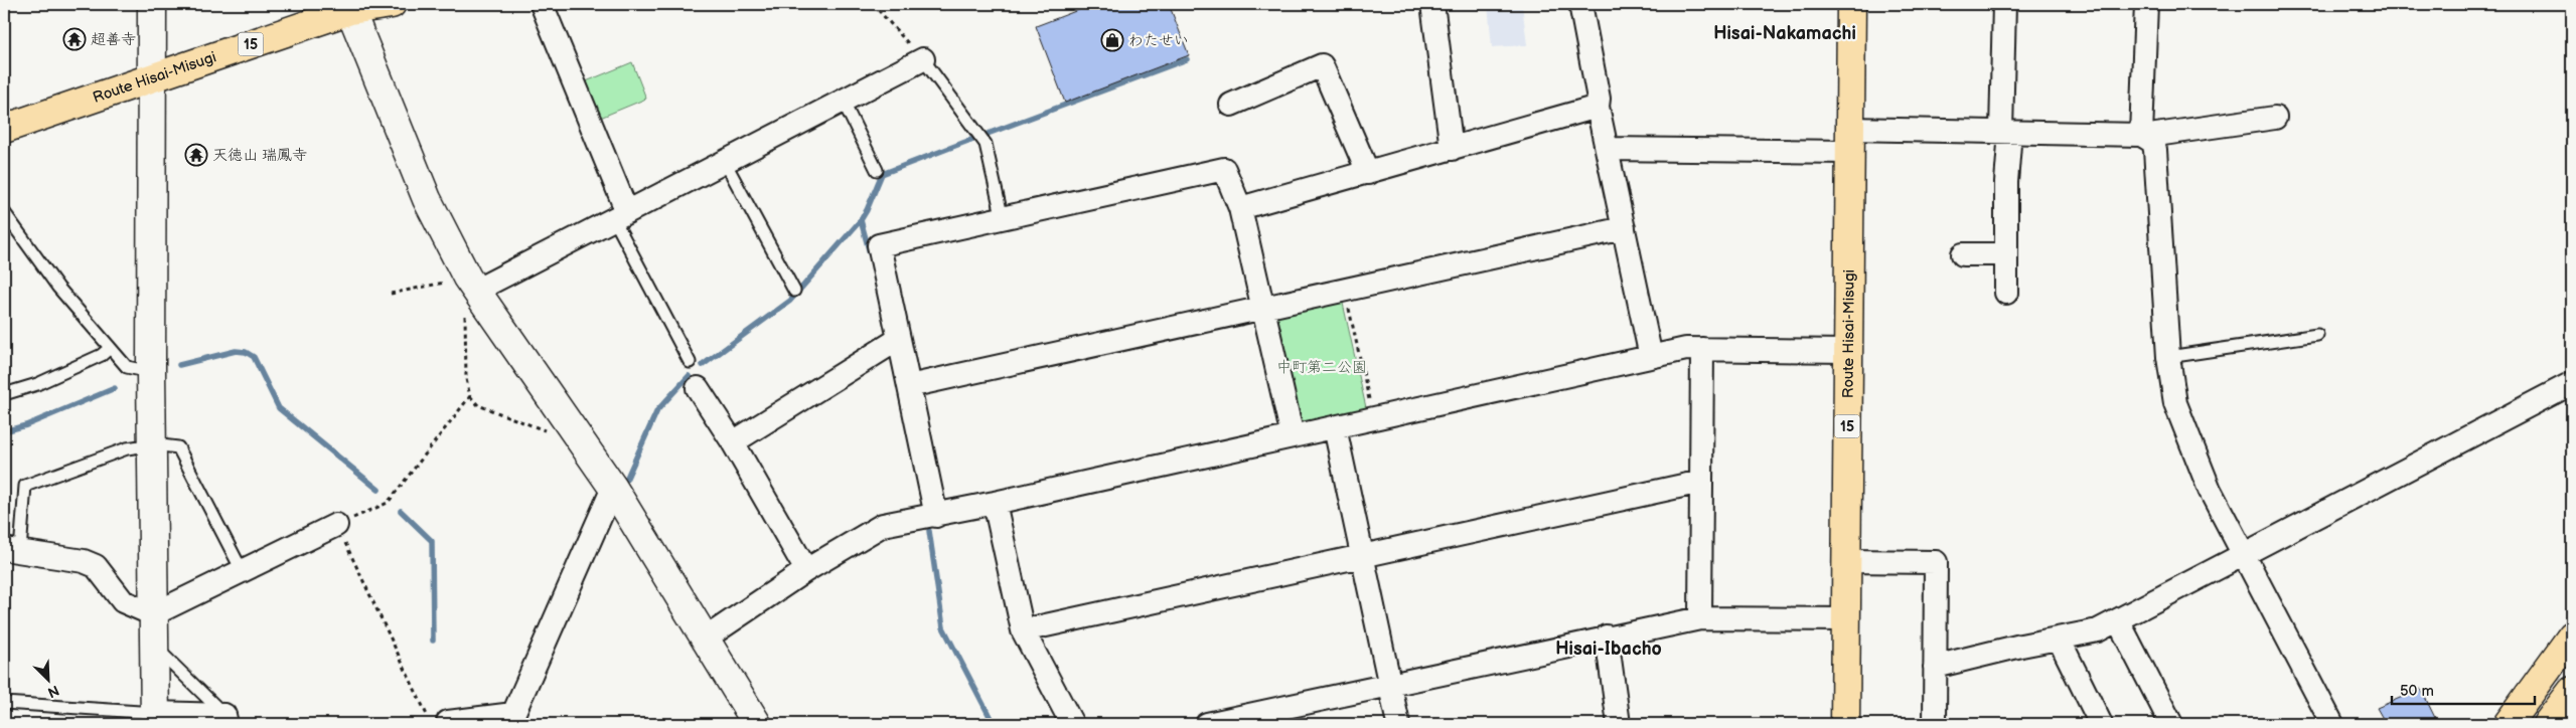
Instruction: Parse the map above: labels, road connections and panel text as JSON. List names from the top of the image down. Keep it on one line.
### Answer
{"streets":{"main road":["15","Route Hisai-Misugi"]},"districts":["Hisai-Nakamachi","Hisai-Ibacho"],"parks":["中町第二公園"],"places":{"temple":["超善寺","天徳山 瑞鳳寺"],"shop":["わたせい"]},"scale_bar":"50 m","north":"bottom right"}
